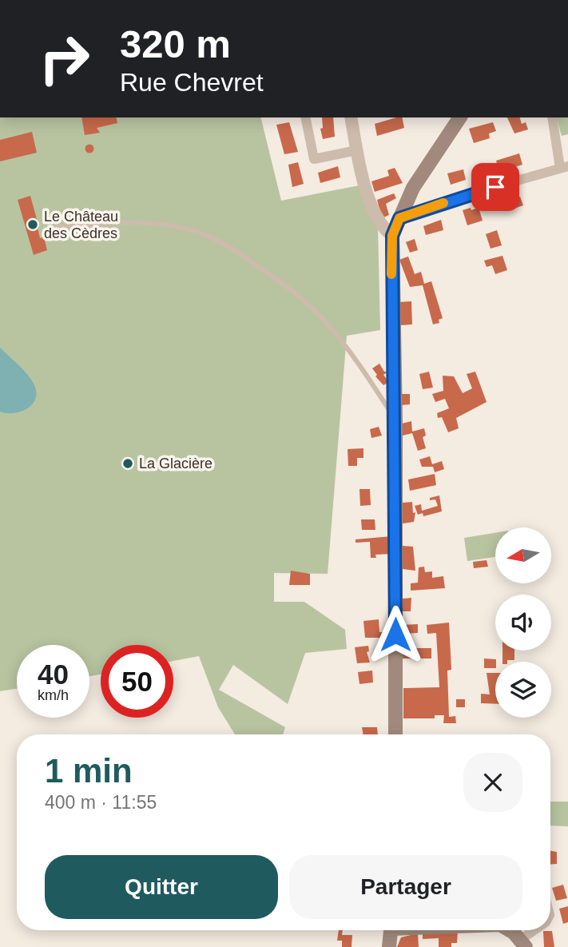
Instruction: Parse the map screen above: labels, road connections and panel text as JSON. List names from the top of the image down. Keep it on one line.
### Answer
{"places":["Le Château des Cèdres","La Glacière"],"north":"left","page":{"turn":["320 m","Rue Chevret"],"speed":"40 km/h","limit":"50","heading":["1 min","400 m · 11:55"],"buttons":["Quitter","Partager"]}}
